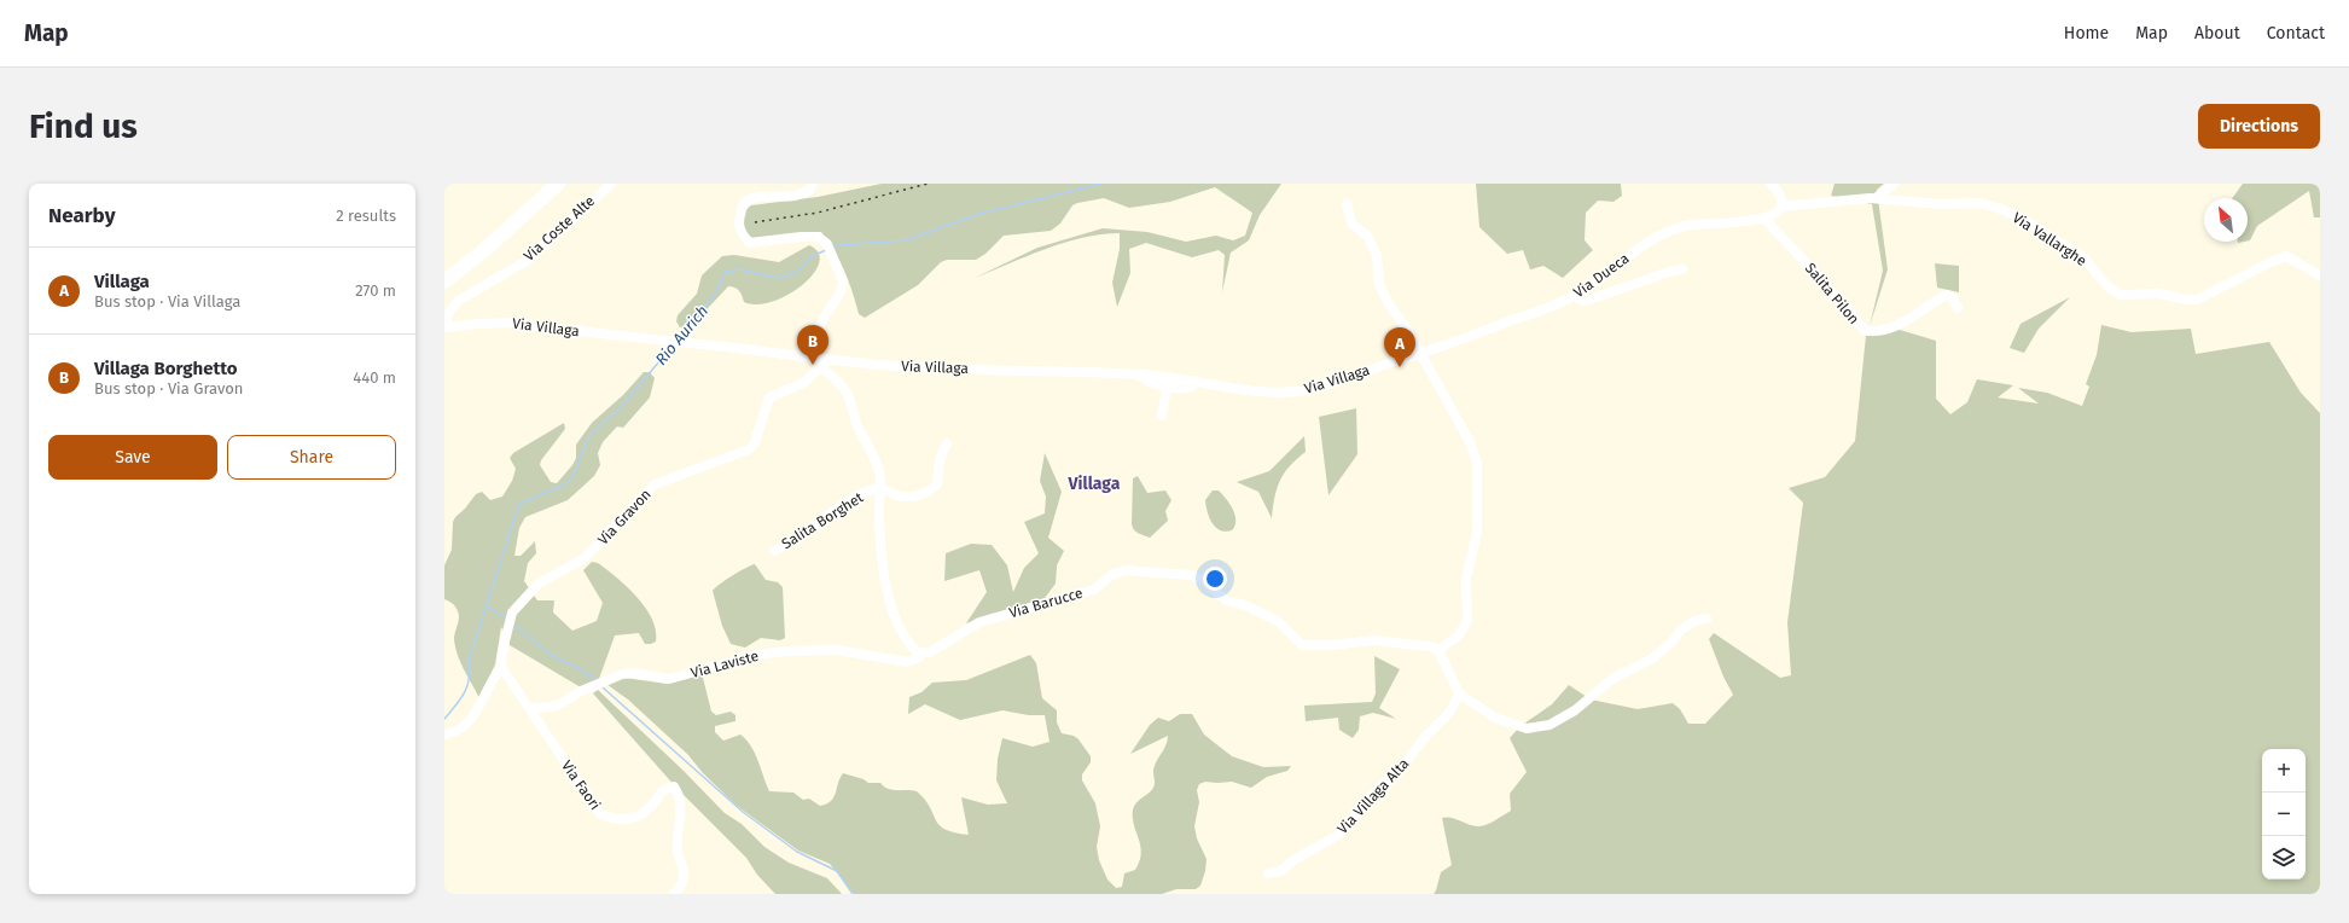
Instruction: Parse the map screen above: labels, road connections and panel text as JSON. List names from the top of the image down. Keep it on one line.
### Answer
{"streets":{"street":["Via Coste Alte","Via Vallarghe","Via Dueca","Salita Pilon","Via Villaga","Via Gravon","Salita Borghet","Via Barucce","Via Laviste","Via Faori","Via Villaga Alta"]},"crossings":[["Via Coste Alte","Via Villaga"],["Via Vallarghe","Via Dueca"],["Via Dueca","Salita Pilon"],["Via Dueca","Via Villaga"],["Via Villaga","Via Gravon"],["Via Gravon","Via Faori"],["Via Barucce","Via Laviste"],["Via Laviste","Via Faori"]],"districts":["Villaga"],"water":["Rio Aurich"],"north":"top left","page":{"header":"Map","nav":["Home","Map","About","Contact"],"buttons":["Directions",["Save","Share"]],"title":"Find us","heading":["Nearby","2 results"],"list":[{"mark":"A","name":"Villaga","note":"Bus stop · Via Villaga","value":"270 m"},{"mark":"B","name":"Villaga Borghetto","note":"Bus stop · Via Gravon","value":"440 m"}],"pins":["B","A"],"map_buttons":["+","−"]}}
